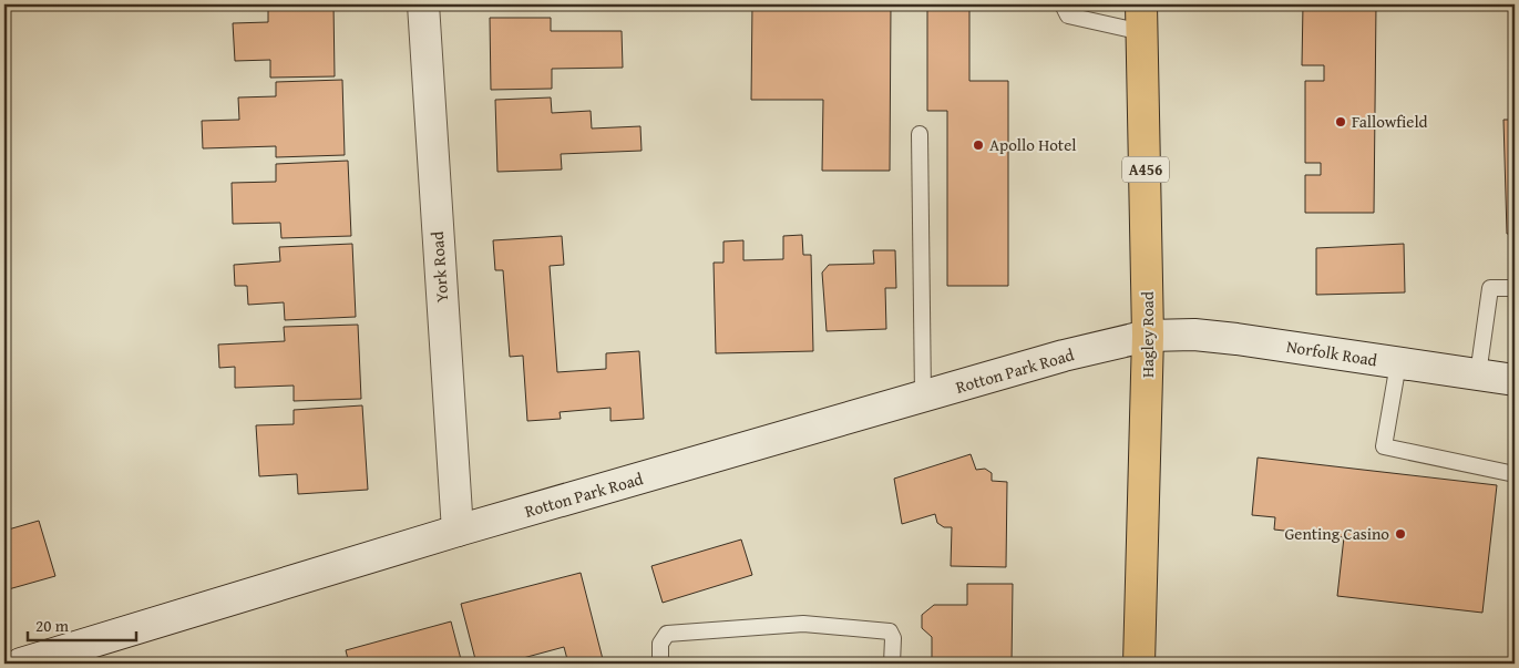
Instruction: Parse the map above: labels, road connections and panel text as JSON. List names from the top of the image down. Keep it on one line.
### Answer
{"streets":{"highway":["A456","Hagley Road"],"main road":["York Road","Norfolk Road","Rotton Park Road"]},"crossings":[["York Road","Rotton Park Road"],["Hagley Road","Norfolk Road"],["Hagley Road","Rotton Park Road"],["Norfolk Road","Rotton Park Road"]],"places":["Fallowfield","Apollo Hotel","Genting Casino"],"scale_bar":"20 m"}
